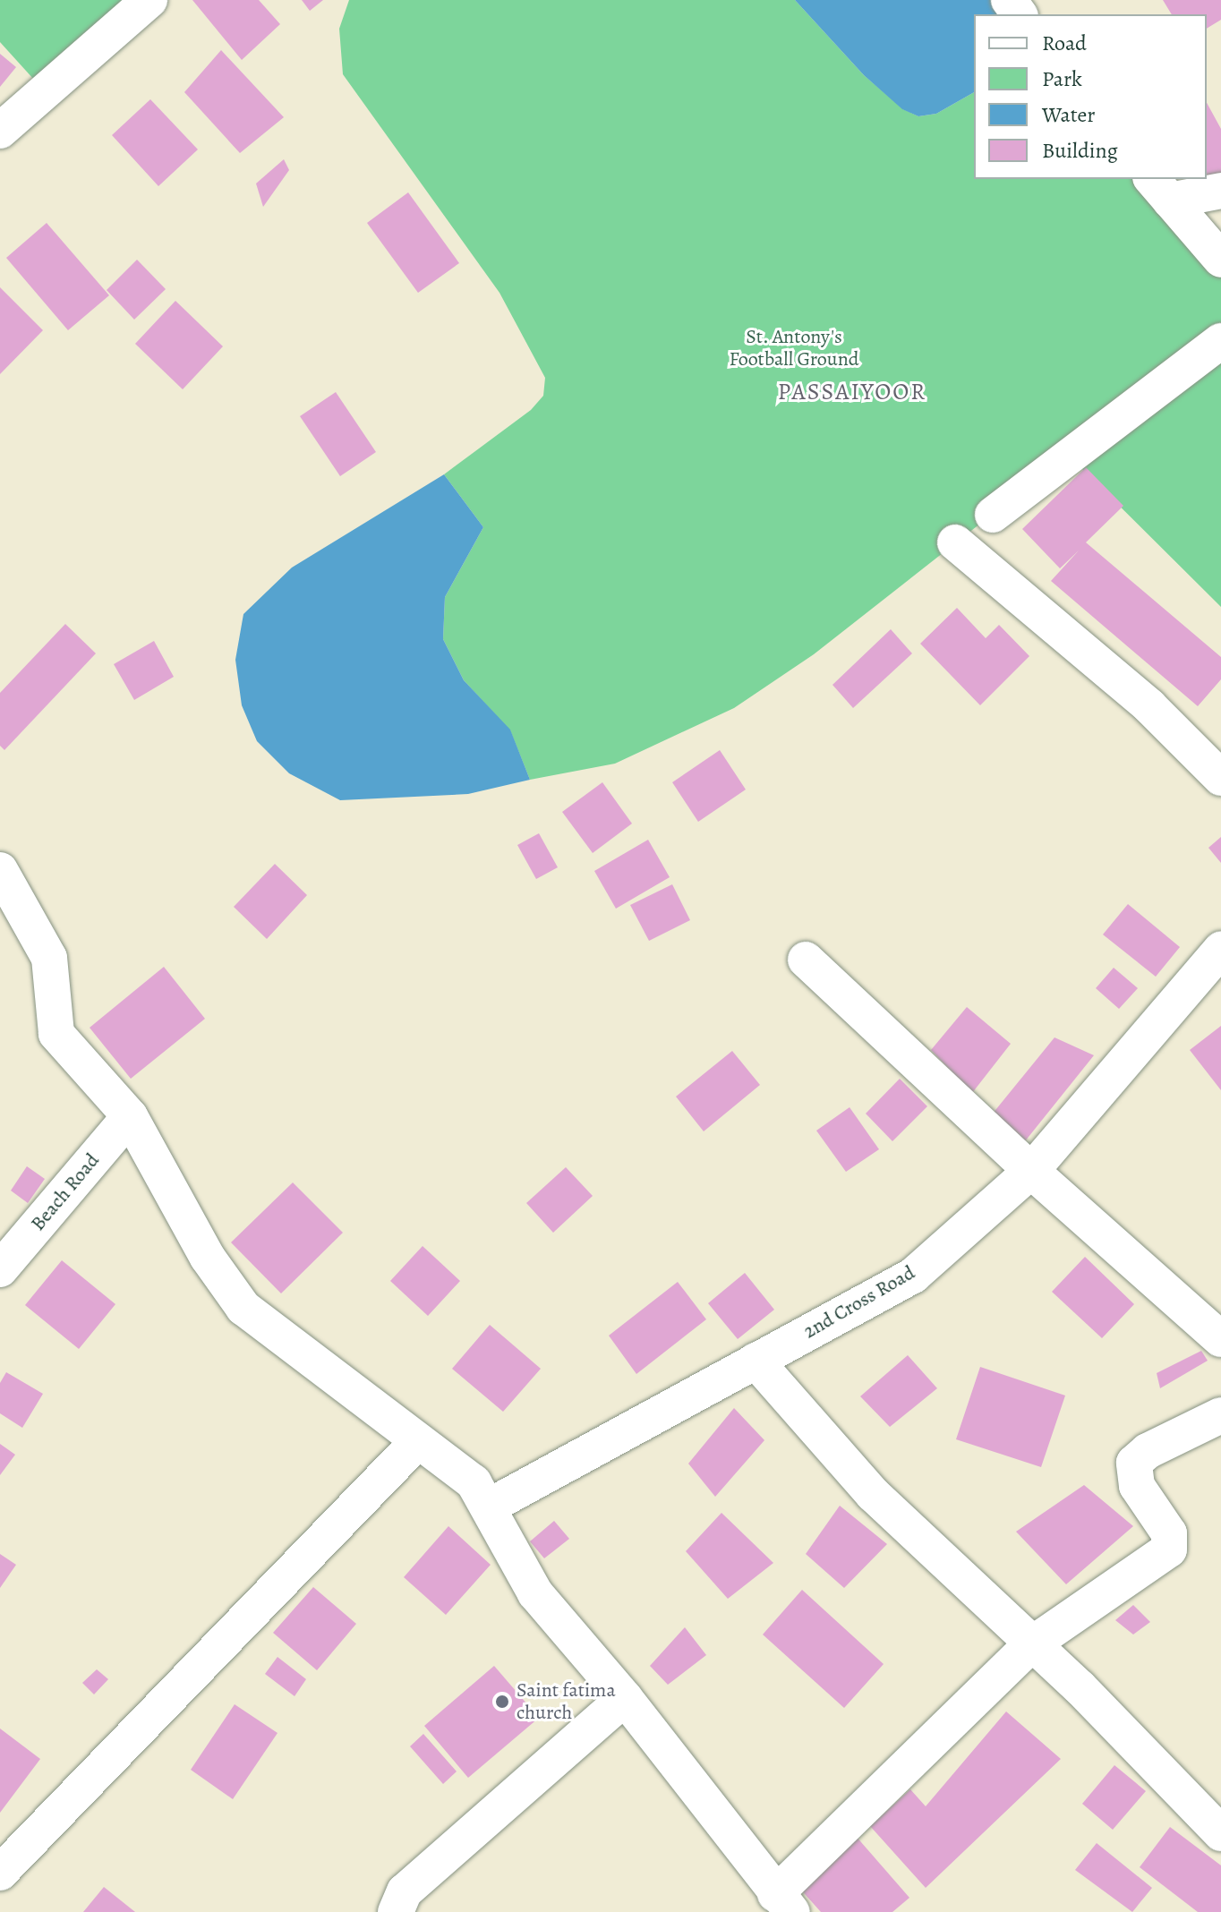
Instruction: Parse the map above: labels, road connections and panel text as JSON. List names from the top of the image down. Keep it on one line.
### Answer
{"streets":{"street":["Beach Road","2nd Cross Road"]},"districts":["PASSAIYOOR"],"parks":["St. Antony's Football Ground"],"places":["Saint fatima church"],"legend":["Road","Park","Water","Building"]}
